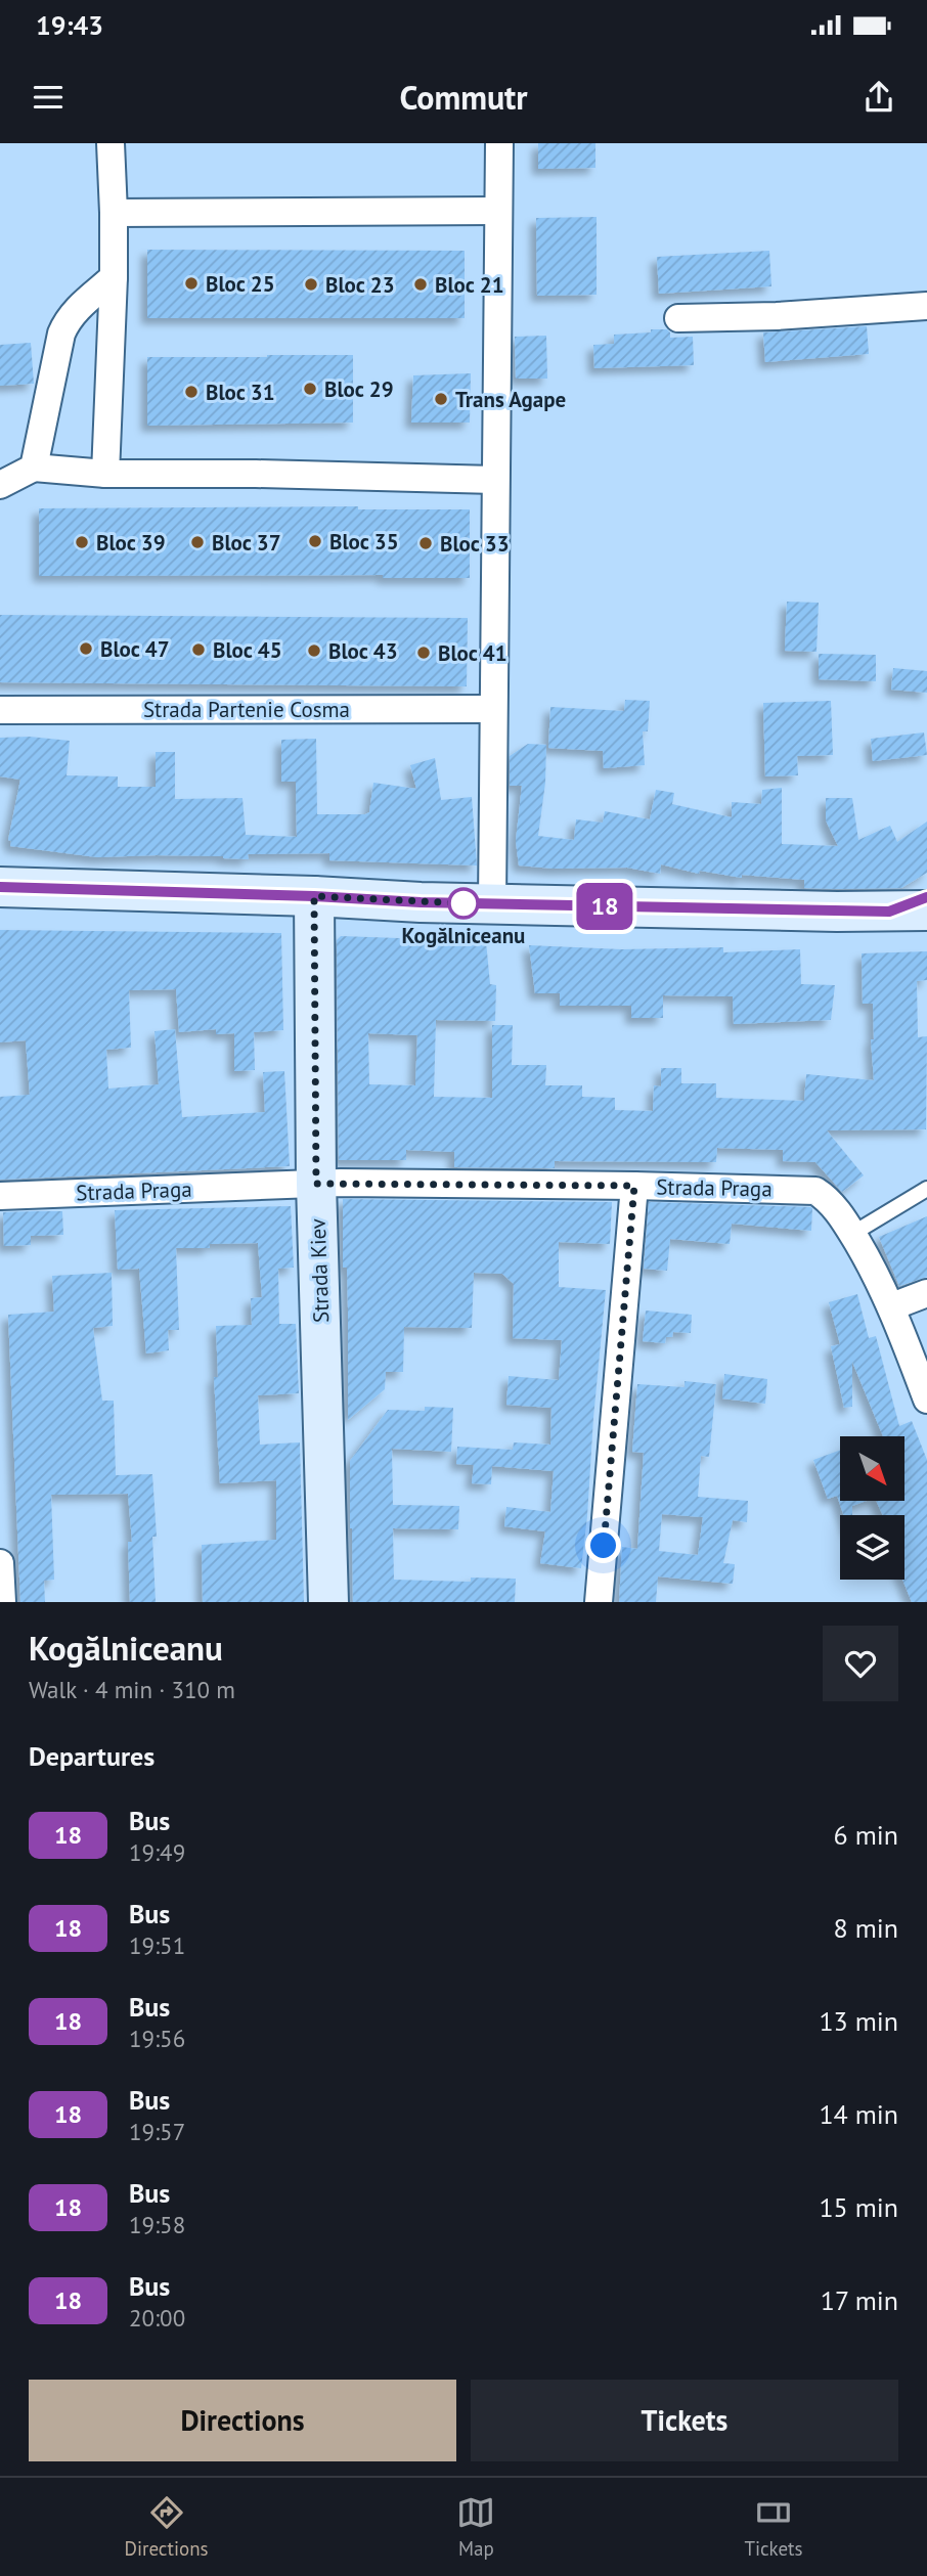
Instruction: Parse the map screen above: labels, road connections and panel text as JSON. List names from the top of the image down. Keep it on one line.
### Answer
{"streets":{"main road":["Strada Kiev"],"street":["Strada Partenie Cosma","Strada Praga"]},"crossings":[["Strada Praga","Strada Kiev"]],"places":["Bloc 25","Bloc 23","Bloc 21","Bloc 29","Bloc 31","Trans Agape","Bloc 35","Bloc 39","Bloc 37","Bloc 33","Bloc 47","Bloc 45","Bloc 43","Bloc 41","Kogălniceanu"],"lines":["bus line 18"],"north":"bottom right","page":{"status":"19:43","header":"Commutr","on_map":"18","heading":[["Kogălniceanu","Walk · 4 min · 310 m"],"Departures"],"list":[{"mark":"18","name":"Bus","note":"19:49","value":"6 min"},{"mark":"18","name":"Bus","note":"19:51","value":"8 min"},{"mark":"18","name":"Bus","note":"19:56","value":"13 min"},{"mark":"18","name":"Bus","note":"19:57","value":"14 min"},{"mark":"18","name":"Bus","note":"19:58","value":"15 min"},{"mark":"18","name":"Bus","note":"20:00","value":"17 min"}],"buttons":["Directions","Tickets"],"tabs":["Directions","Map","Tickets"]}}
